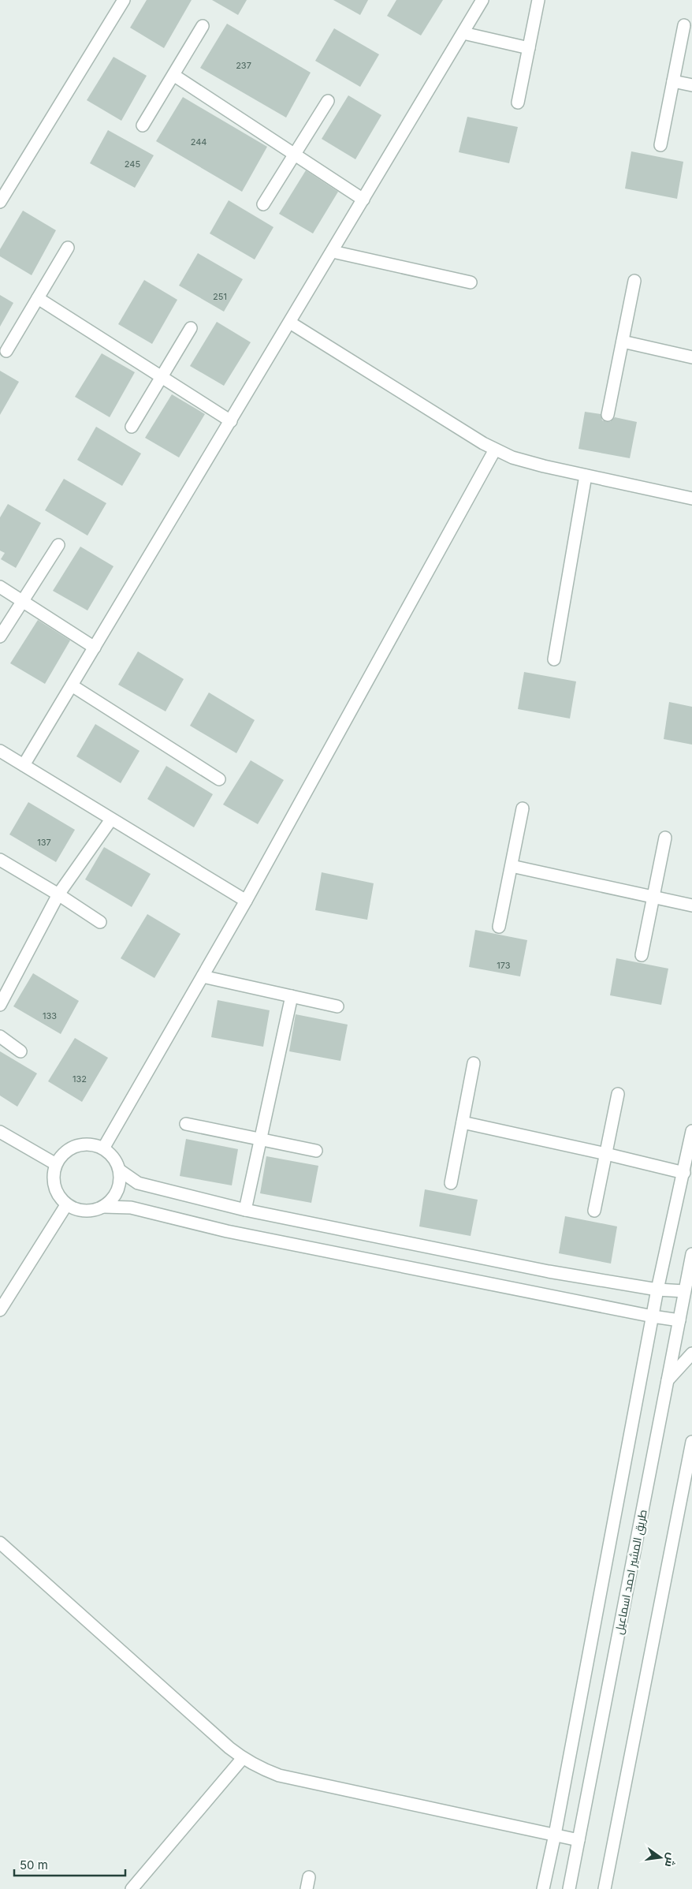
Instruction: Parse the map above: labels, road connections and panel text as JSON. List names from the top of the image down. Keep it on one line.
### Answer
{"streets":{"street":["طريق المشير احمد اسماعيل"]},"house_numbers":["237","244","245","251","137","173","133","132"],"scale_bar":"50 m","north":"right"}
